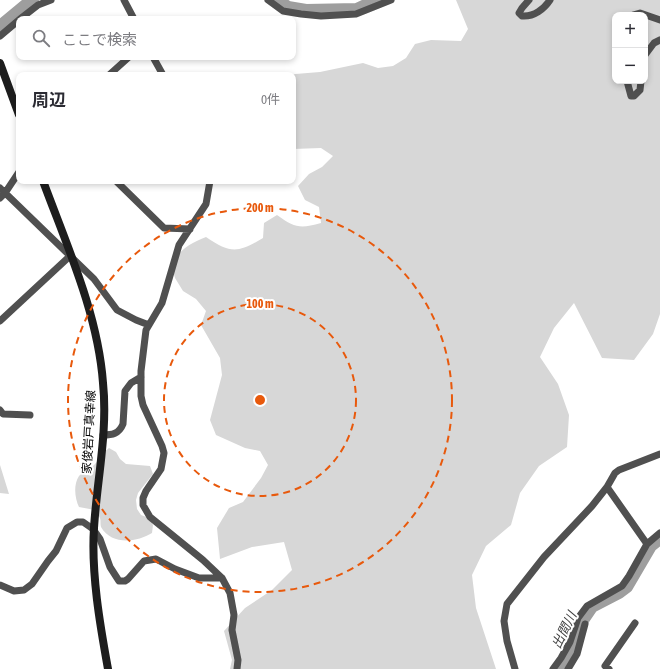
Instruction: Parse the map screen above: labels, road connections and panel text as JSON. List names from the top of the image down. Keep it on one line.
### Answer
{"streets":{"main road":["家俊岩戸真幸線"]},"water":["出間川"],"page":{"map_buttons":["+","−"],"search":"ここで検索","heading":["周辺","0件"]},"rings":["200 m","100 m"]}
